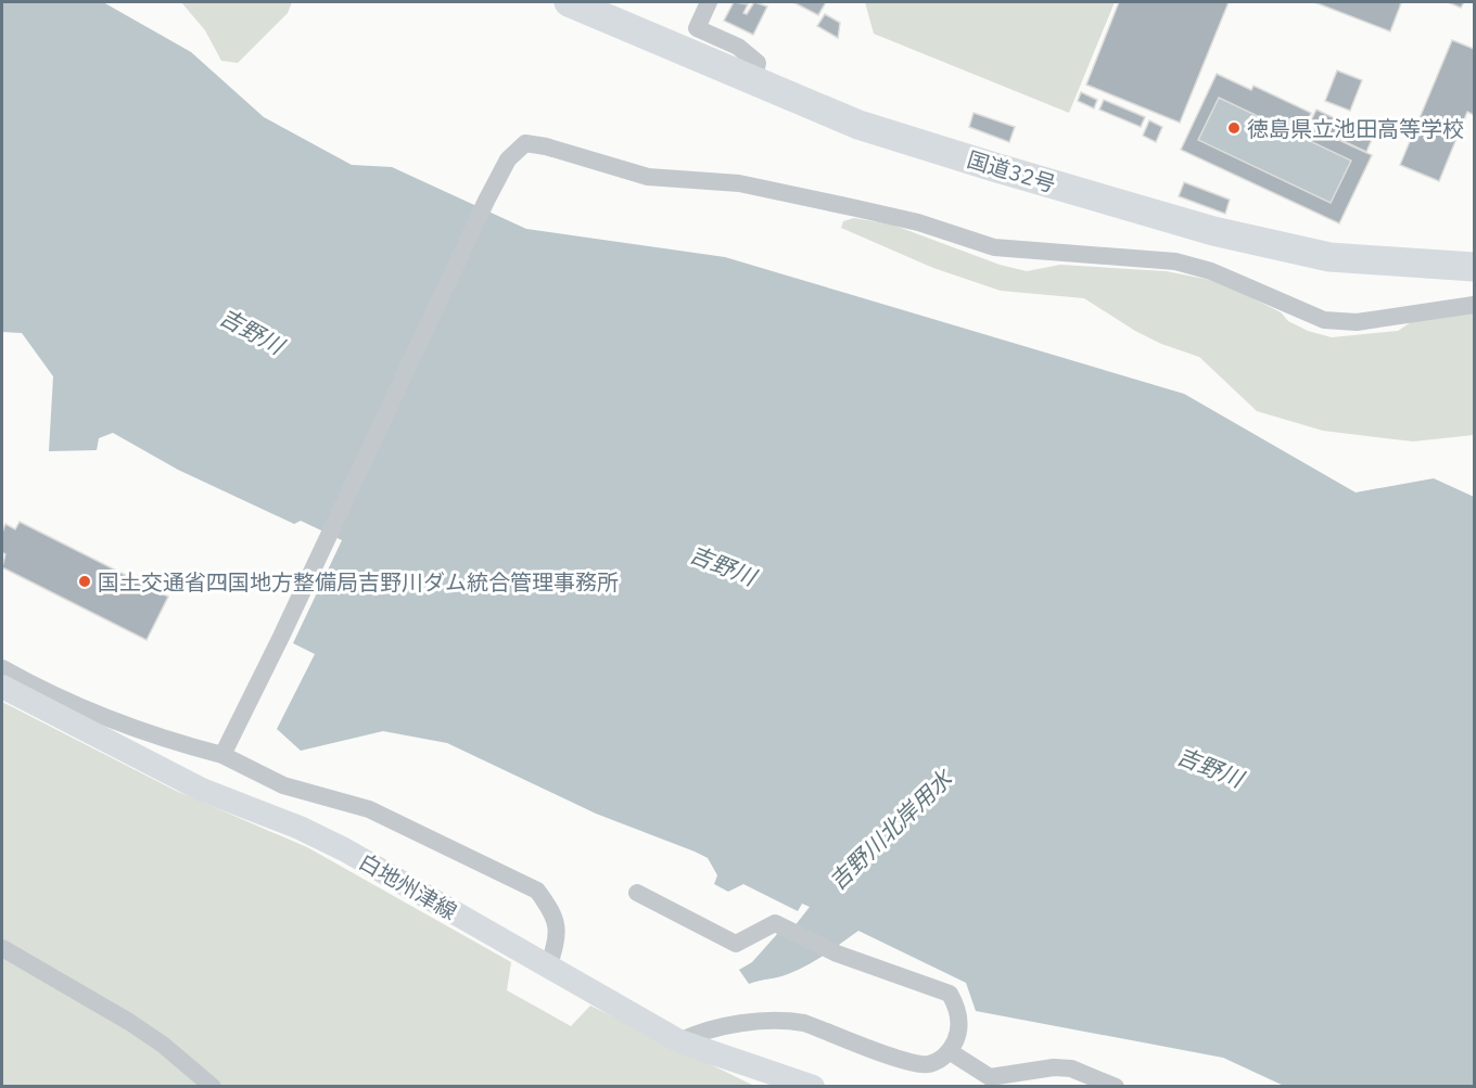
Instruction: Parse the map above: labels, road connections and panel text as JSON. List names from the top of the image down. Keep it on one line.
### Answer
{"streets":{"highway":["国道32号"],"main road":["白地州津線"]},"water":["吉野川","吉野川北岸用水"],"places":["徳島県立池田高等学校","国土交通省四国地方整備局吉野川ダム統合管理事務所"]}
